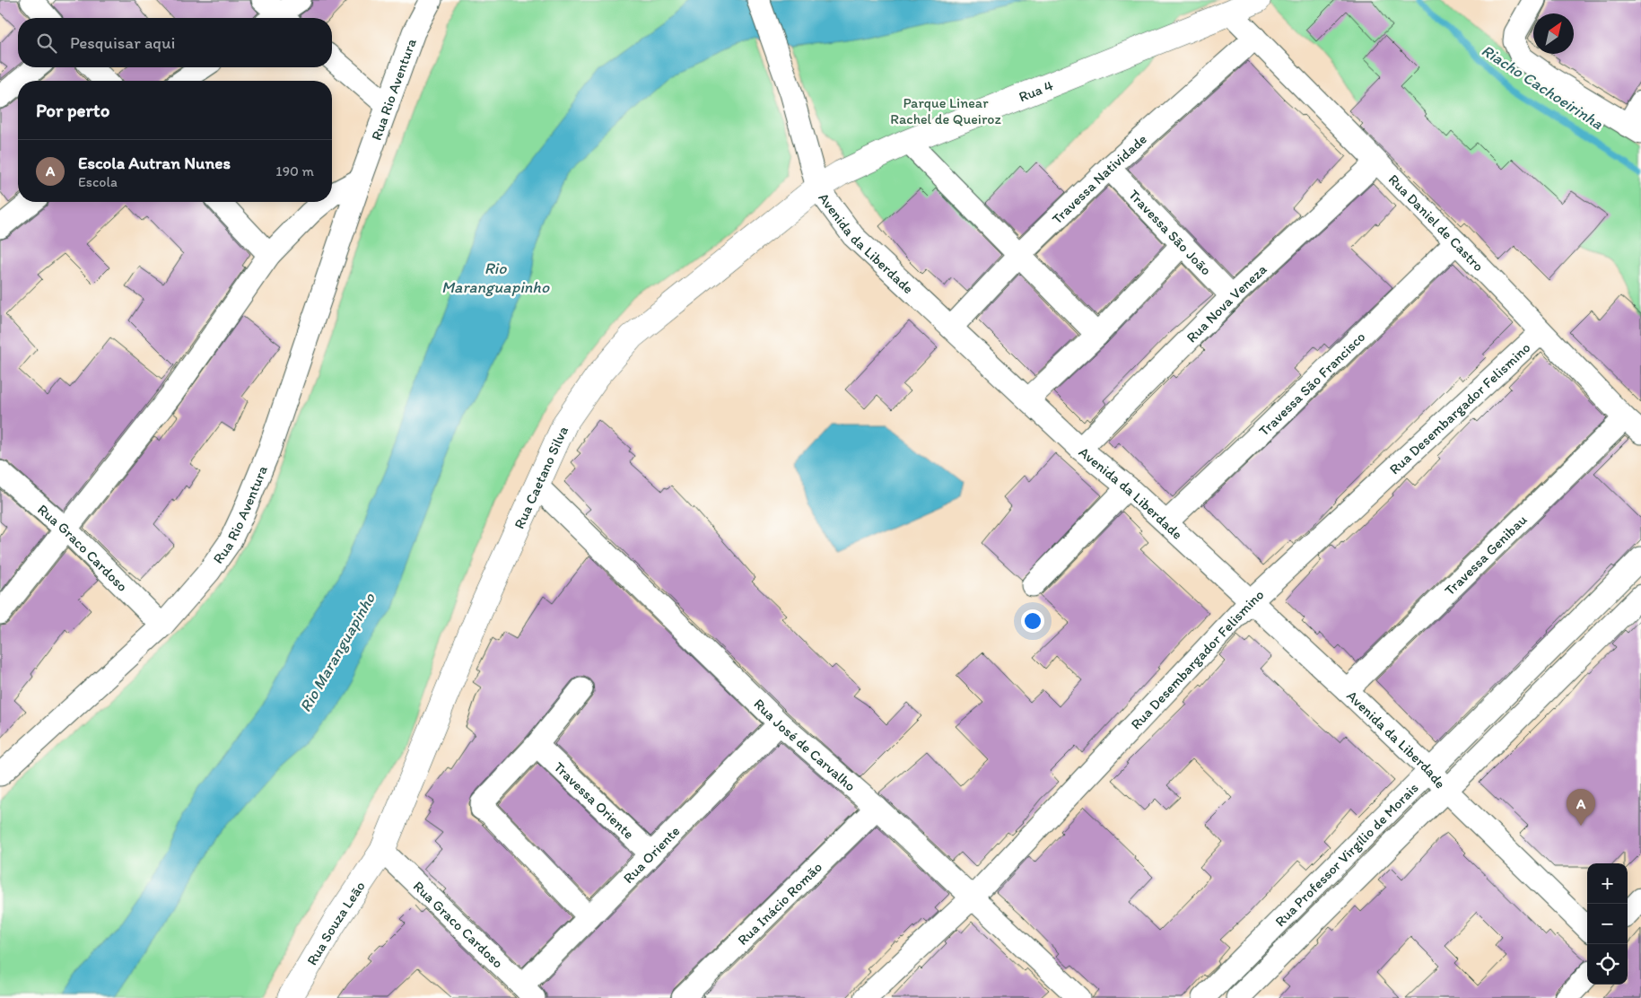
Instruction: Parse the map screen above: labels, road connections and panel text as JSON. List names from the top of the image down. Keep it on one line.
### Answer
{"streets":{"main road":["Rua 4","Rua Caetano Silva","Rua Souza Leão"],"street":["Rua Rio Aventura","Travessa Natividade","Rua Daniel de Castro","Travessa São João","Avenida da Liberdade","Rua Nova Veneza","Travessa São Francisco","Rua Desembargador Felismino","Rua Graco Cardoso","Travessa Genibau","Rua José de Carvalho","Travessa Oriente","Rua Oriente","Rua Professor Virgílio de Morais","Rua Inácio Romão"]},"crossings":[["Rua Rio Aventura","Rua Graco Cardoso"],["Rua 4","Rua Daniel de Castro"],["Rua 4","Avenida da Liberdade"],["Rua 4","Rua Caetano Silva"],["Travessa Natividade","Rua Daniel de Castro"],["Travessa Natividade","Travessa São João"],["Travessa Natividade","Avenida da Liberdade"],["Rua Daniel de Castro","Rua Nova Veneza"],["Rua Daniel de Castro","Travessa São Francisco"],["Rua Daniel de Castro","Rua Desembargador Felismino"],["Rua Daniel de Castro","Travessa Genibau"],["Travessa São João","Rua Nova Veneza"],["Avenida da Liberdade","Rua Nova Veneza"],["Avenida da Liberdade","Travessa São Francisco"],["Avenida da Liberdade","Rua Desembargador Felismino"],["Avenida da Liberdade","Rua Caetano Silva"],["Avenida da Liberdade","Travessa Genibau"],["Avenida da Liberdade","Rua Professor Virgílio de Morais"],["Rua Desembargador Felismino","Rua José de Carvalho"],["Rua Caetano Silva","Rua Graco Cardoso"],["Rua Caetano Silva","Rua José de Carvalho"],["Rua Caetano Silva","Rua Souza Leão"],["Rua Graco Cardoso","Rua Oriente"],["Rua Graco Cardoso","Rua Souza Leão"],["Rua José de Carvalho","Rua Oriente"],["Rua José de Carvalho","Rua Inácio Romão"],["Travessa Oriente","Rua Oriente"]],"water":["Riacho Cachoeirinha","Rio Maranguapinho"],"parks":["Parque Linear Rachel de Queiroz"],"north":"top right","page":{"search":"Pesquisar aqui","heading":"Por perto","list":[{"mark":"A","name":"Escola Autran Nunes","note":"Escola","value":"190 m"}],"pins":"A","map_buttons":["+","−"]}}
